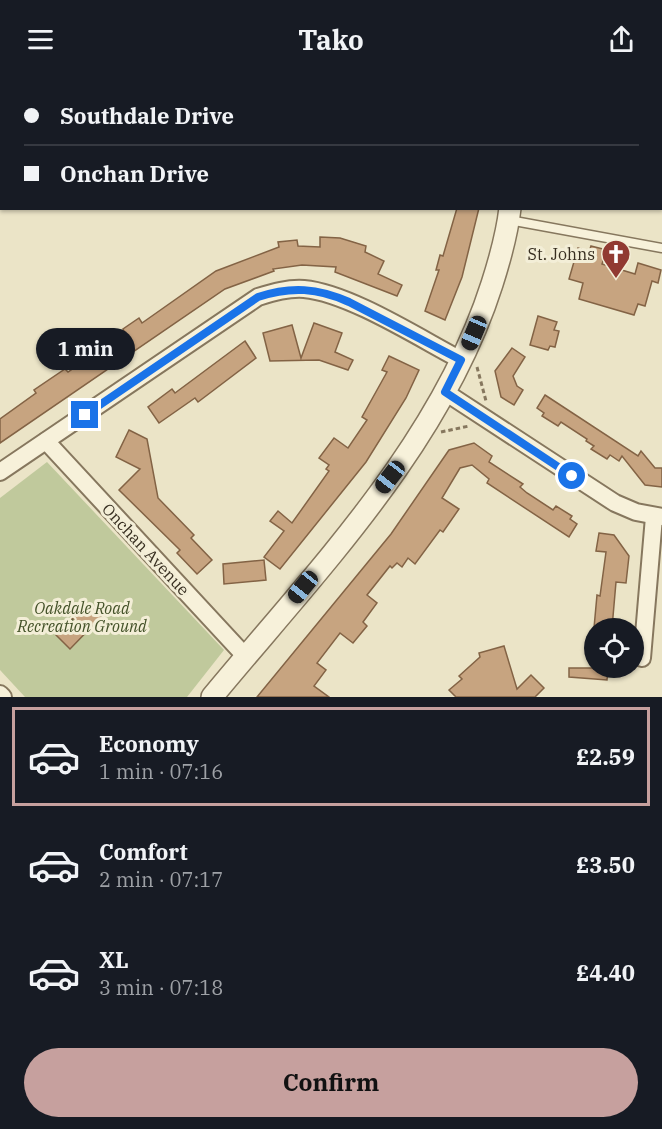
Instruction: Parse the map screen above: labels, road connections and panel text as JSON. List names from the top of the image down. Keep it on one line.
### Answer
{"streets":{"street":["Onchan Avenue"]},"parks":["Oakdale Road Recreation Ground"],"places":{"church":["St. Johns"]},"page":{"header":"Tako","banner":["Southdale Drive","Onchan Drive"],"bubble":"1 min","list":[{"name":"Economy","note":"1 min · 07:16","value":"£2.59"},{"name":"Comfort","note":"2 min · 07:17","value":"£3.50"},{"name":"XL","note":"3 min · 07:18","value":"£4.40"}],"buttons":"Confirm"}}
